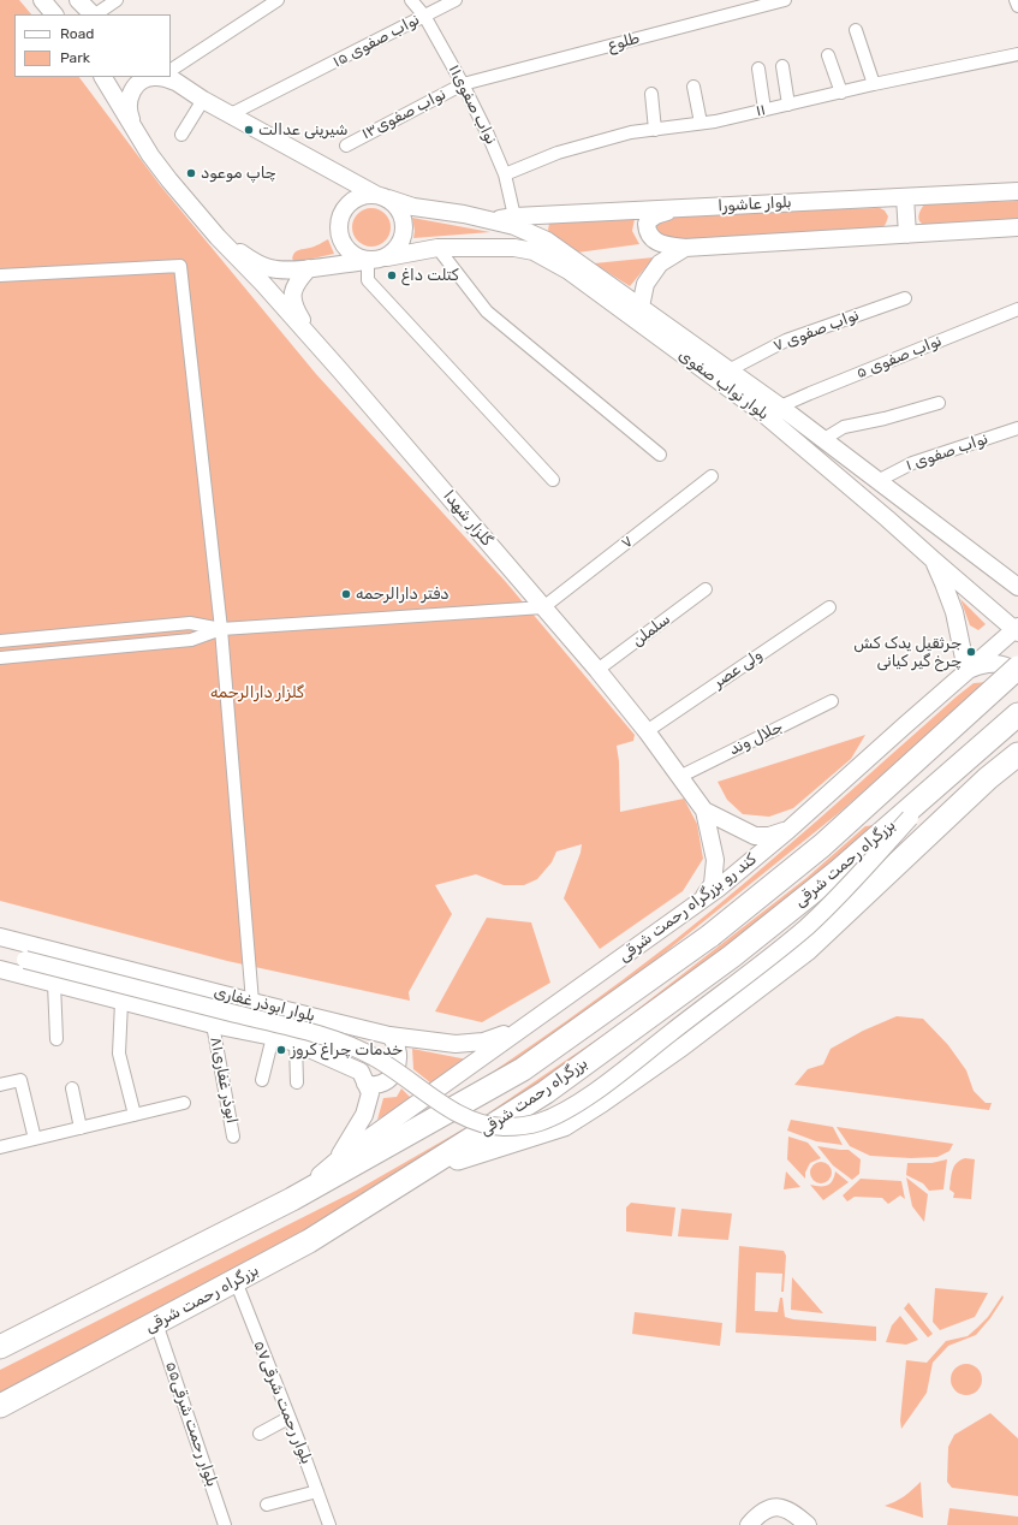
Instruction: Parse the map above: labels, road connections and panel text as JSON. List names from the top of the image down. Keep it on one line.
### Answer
{"streets":{"highway":["بزرگراه رحمت شرقی"],"main road":["بلوار عاشورا","بلوار نواب صفوی","گلزار شهدا","کند رو بزرگراه رحمت شرقی","بلوار ابوذر غفاری"],"street":["نواب صفوی ۱۵","طلوع","۱۱نواب صفوی","۱۱","۱۳نواب صفوی","نواب صفوی ۷","نواب صفوی ۵","نواب صفوی ۱","۷","سلملن","ولی عصر","جلال وند","۸۱ابوذر غفاری","۵۷بلوار رحمت شرقی","بلوار رحمت شرقی۵۵"]},"crossings":[["نواب صفوی ۱۵","۱۱نواب صفوی"],["طلوع","۱۱نواب صفوی"],["طلوع","۱۳نواب صفوی"],["۱۱نواب صفوی","۱۱"],["۱۱نواب صفوی","۱۳نواب صفوی"],["۱۱نواب صفوی","بلوار عاشورا"],["بلوار عاشورا","بلوار نواب صفوی"],["نواب صفوی ۷","بلوار نواب صفوی"],["نواب صفوی ۵","بلوار نواب صفوی"],["بلوار نواب صفوی","نواب صفوی ۱"],["بلوار نواب صفوی","کند رو بزرگراه رحمت شرقی"],["گلزار شهدا","۷"],["گلزار شهدا","سلملن"],["گلزار شهدا","ولی عصر"],["گلزار شهدا","جلال وند"],["گلزار شهدا","کند رو بزرگراه رحمت شرقی"],["بزرگراه رحمت شرقی","۵۷بلوار رحمت شرقی"],["بزرگراه رحمت شرقی","بلوار رحمت شرقی۵۵"],["کند رو بزرگراه رحمت شرقی","بلوار ابوذر غفاری"],["بلوار ابوذر غفاری","۸۱ابوذر غفاری"]],"parks":["گلزار دارالرحمه"],"places":["شیرینی عدالت","چاپ موعود","کتلت داغ","دفتر دارالرحمه","جرثقیل یدک کش چرخ گیر کیانی","خدمات چراغ کروز"],"legend":["Road","Park"]}
